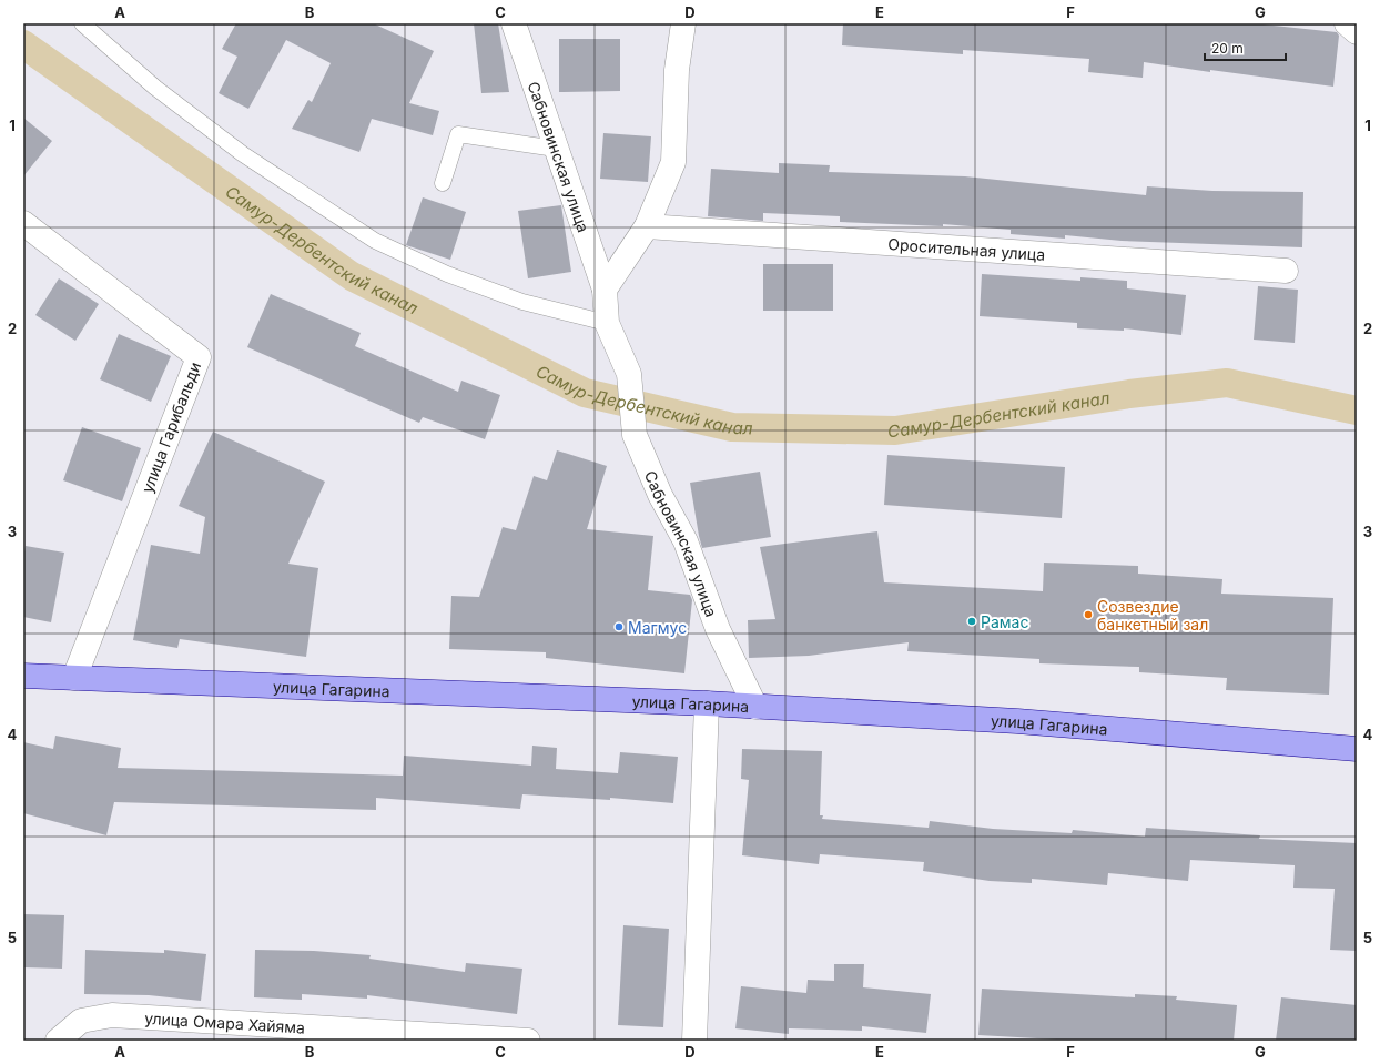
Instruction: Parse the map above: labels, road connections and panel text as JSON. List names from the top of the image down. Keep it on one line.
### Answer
{"streets":{"main road":["улица Гагарина"],"street":["Сабновинская улица","Оросительная улица","улица Гарибальди","улица Омара Хайяма"]},"crossings":[["Сабновинская улица","улица Гагарина"],["улица Гарибальди","улица Гагарина"]],"water":["Самур-Дербентский канал"],"places":["Созвездие банкетный зал","Рамас","Магмус"],"scale_bar":"20 m","grid":{"columns":["A","B","C","D","E","F","G"],"rows":["1","2","3","4","5"]}}
